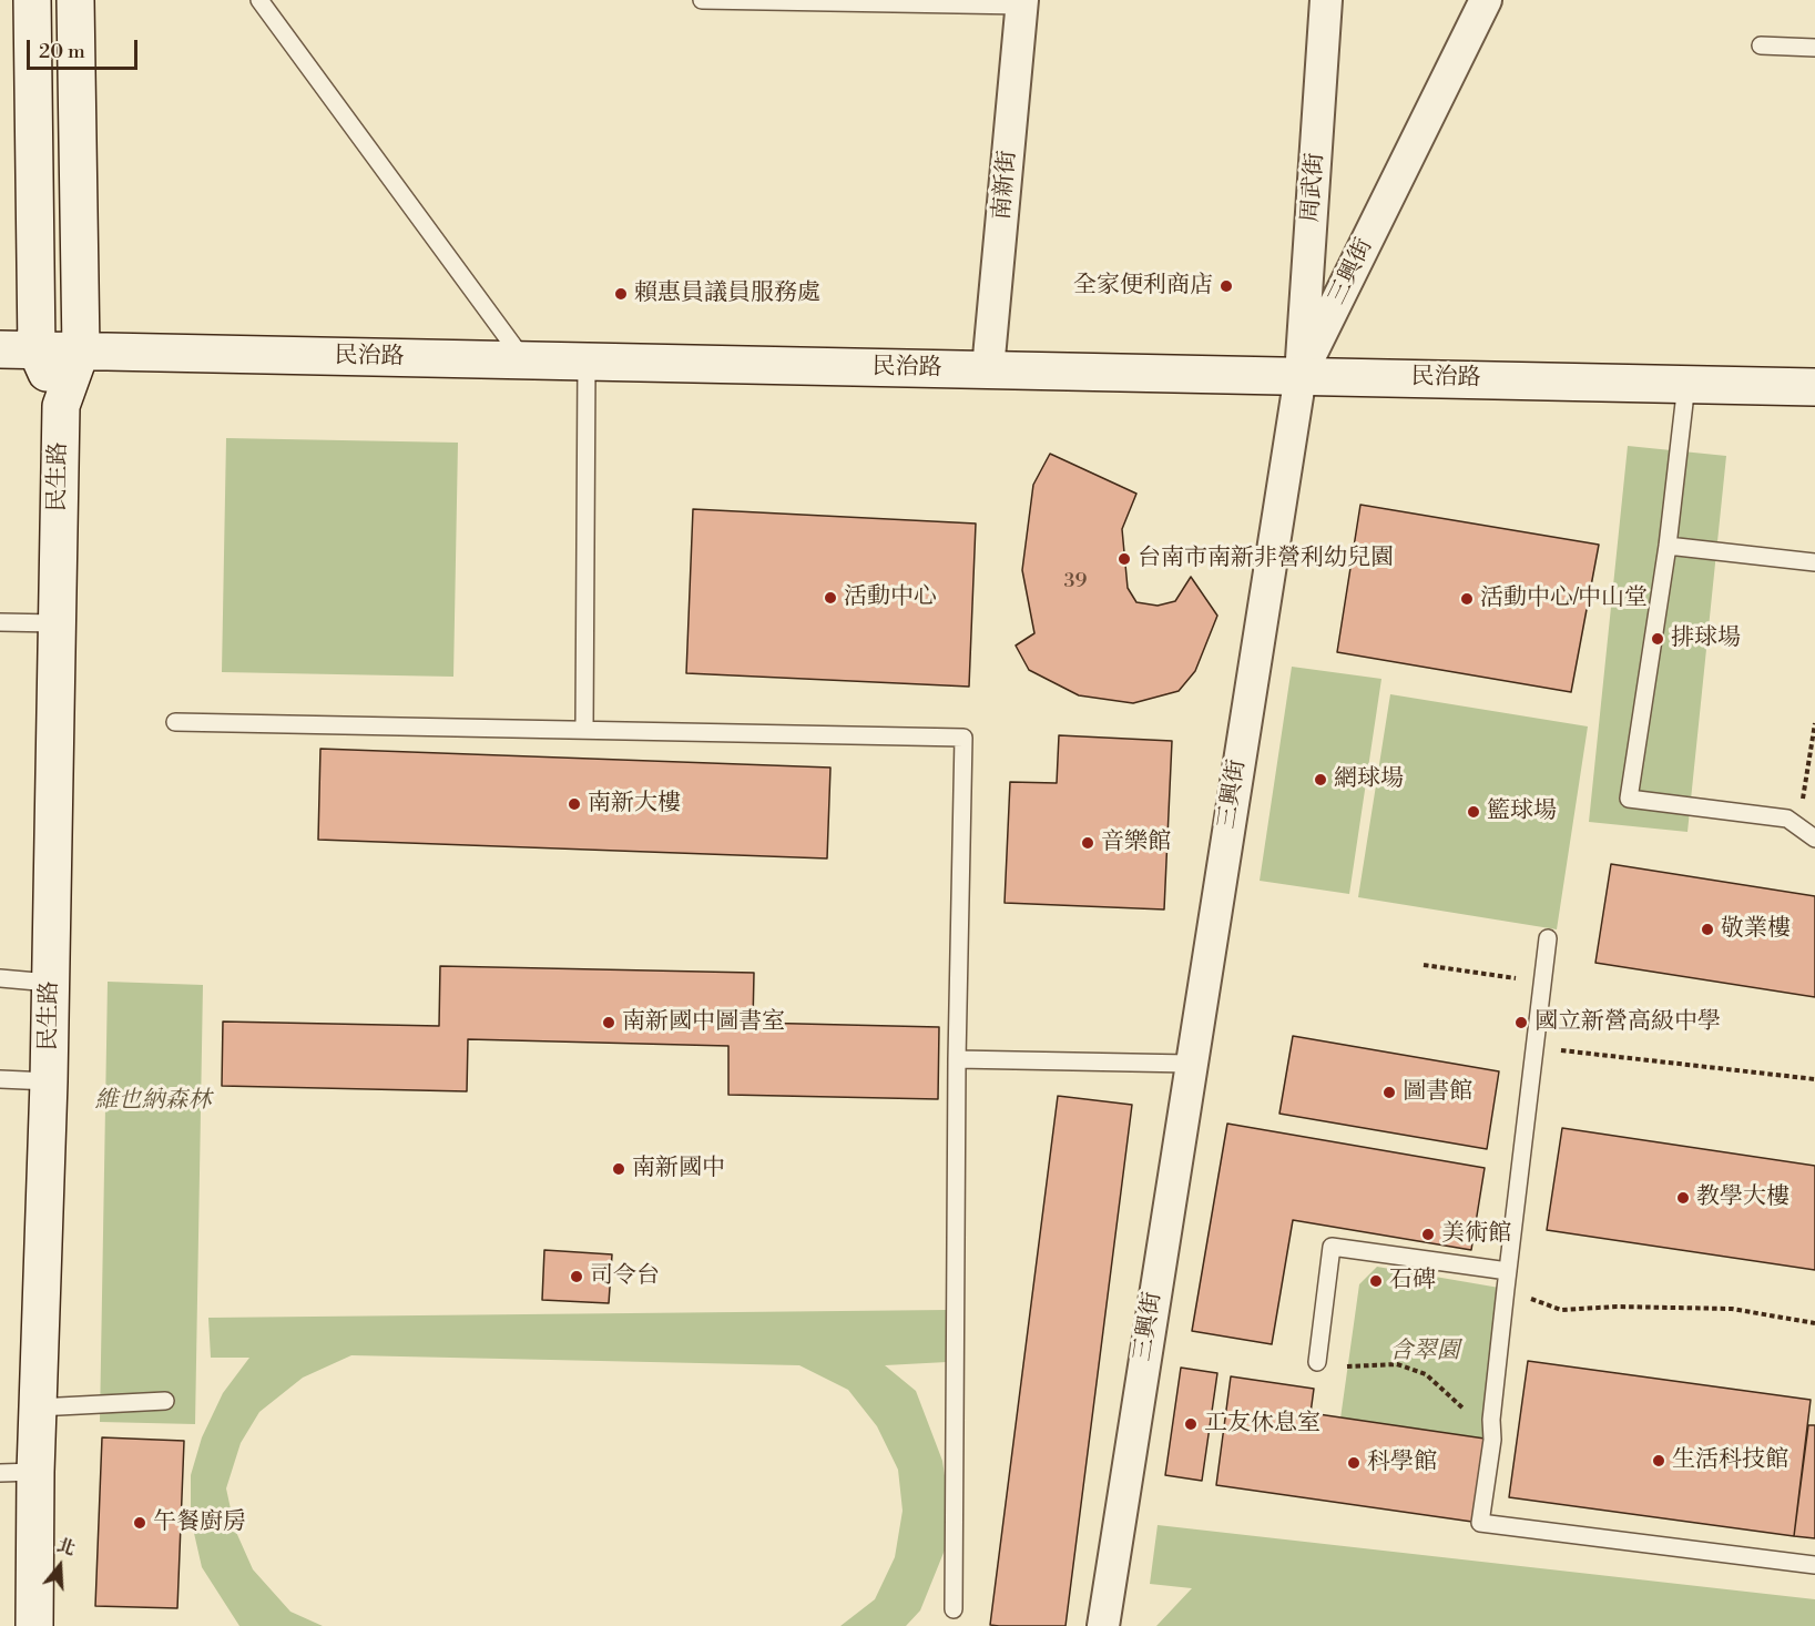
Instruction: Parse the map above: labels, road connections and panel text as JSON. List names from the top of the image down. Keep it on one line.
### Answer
{"streets":{"street":["南新街","周武街","三興街","民治路","民生路"]},"crossings":[["南新街","民治路"],["周武街","三興街"],["周武街","民治路"],["三興街","民治路"],["民治路","民生路"]],"parks":["維也納森林","含翠園"],"places":["全家便利商店","賴惠員議員服務處","台南市南新非營利幼兒園","活動中心","活動中心/中山堂","排球場","網球場","南新大樓","籃球場","音樂館","敬業樓","南新國中圖書室","國立新營高級中學","圖書館","南新國中","教學大樓","美術館","司令台","石碑","工友休息室","生活科技館","科學館","午餐廚房"],"house_numbers":["39"],"scale_bar":"20 m","north":"top"}
